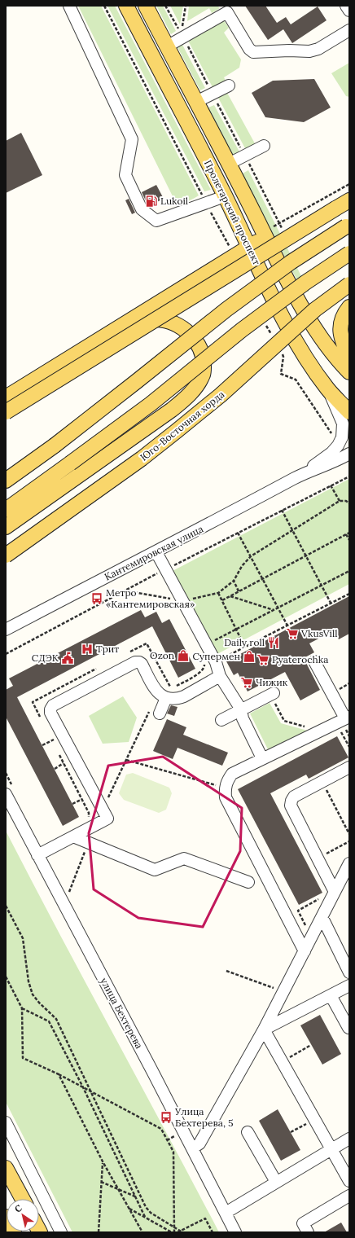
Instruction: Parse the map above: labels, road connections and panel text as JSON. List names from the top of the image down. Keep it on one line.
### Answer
{"streets":{"main road":["Пролетарский проспект","Юго-Восточная хорда"],"street":["Кантемировская улица","улица Бехтерева"]},"crossings":[["Пролетарский проспект","Кантемировская улица"]],"places":{"fuel station":["Lukoil"],"bus stop":["Метро «Кантемировская»","Улица Бехтерева, 5"],"supermarket":["VkusVill","Pyaterochka","Чижик"],"restaurant":["Daily roll"],"hospital":["Трит"],"shop":["Ozon","Супермен"],"public building":["СДЭК"]},"north":"top left"}
